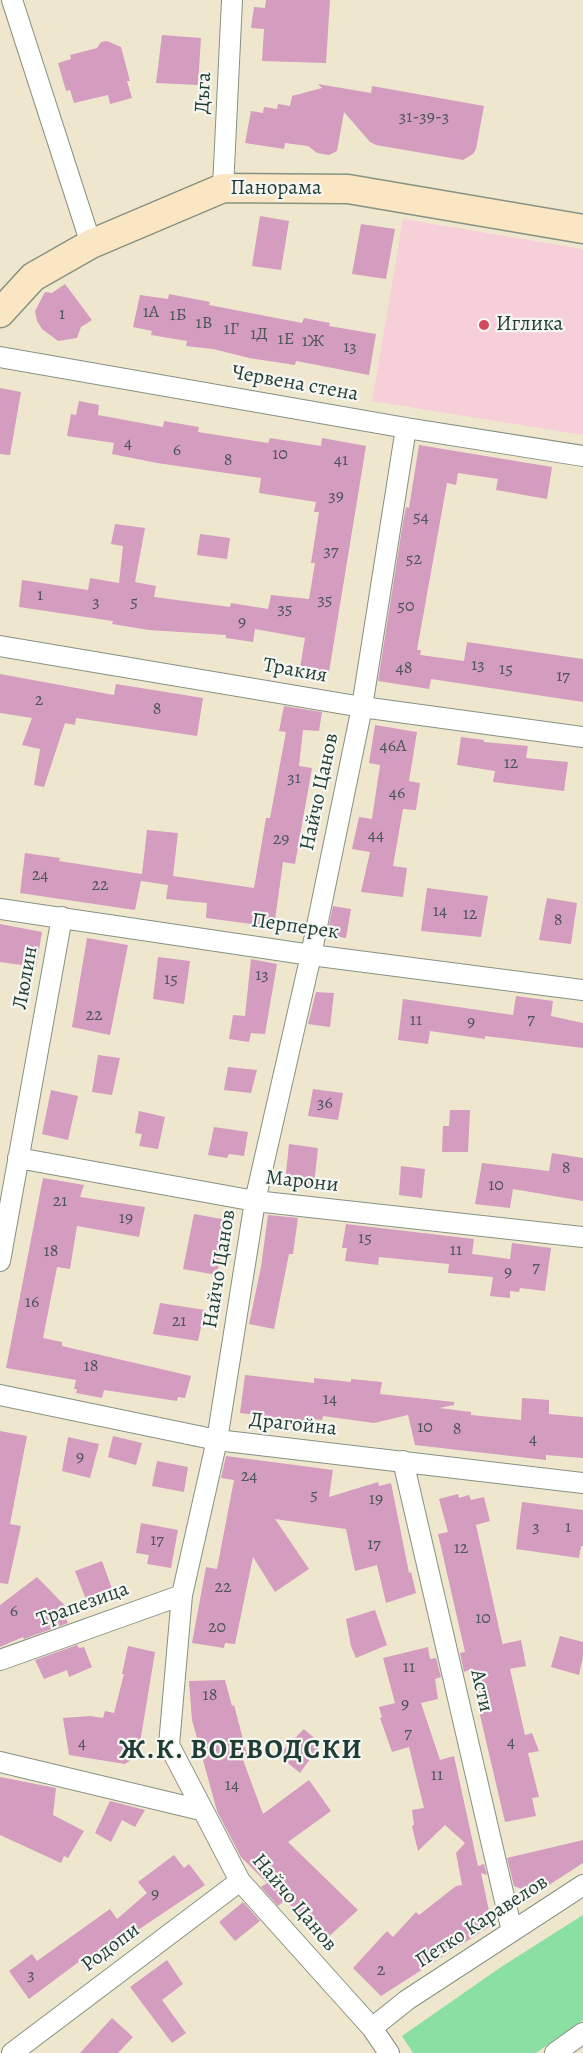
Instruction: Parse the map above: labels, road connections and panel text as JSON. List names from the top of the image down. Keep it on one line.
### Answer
{"streets":{"street":["Дъга","Панорама","Червена стена","Тракия","Найчо Цанов","Перперек","Люлин","Марони","Драгойна","Трапезица","Асти","Петко Каравелов","Родопи"]},"crossings":[["Дъга","Панорама"],["Червена стена","Найчо Цанов"],["Тракия","Найчо Цанов"],["Найчо Цанов","Перперек"],["Найчо Цанов","Марони"],["Найчо Цанов","Драгойна"],["Найчо Цанов","Трапезица"],["Найчо Цанов","Петко Каравелов"],["Найчо Цанов","Родопи"],["Перперек","Люлин"],["Люлин","Марони"],["Драгойна","Асти"],["Асти","Петко Каравелов"]],"districts":["Ж.К. ВОЕВОДСКИ"],"places":["Иглика"],"house_numbers":["31-39-3","1А","1","1Б","1В","1Г","1Д","1Е","1Ж","13","4","6","10","8","41","39","54","37","52","1","35","3","5","50","35","9","13","48","15","17","2","8","46А","12","31","46","44","29","24","22","14","12","8","13","15","22","7","11","9","36","8","10","21","19","15","11","18","7","9","16","21","18","14","10","8","4","9","24","5","19","3","1","17","17","12","22","6","10","20","11","18","9","7","4","4","11","14","9","2","3"]}
